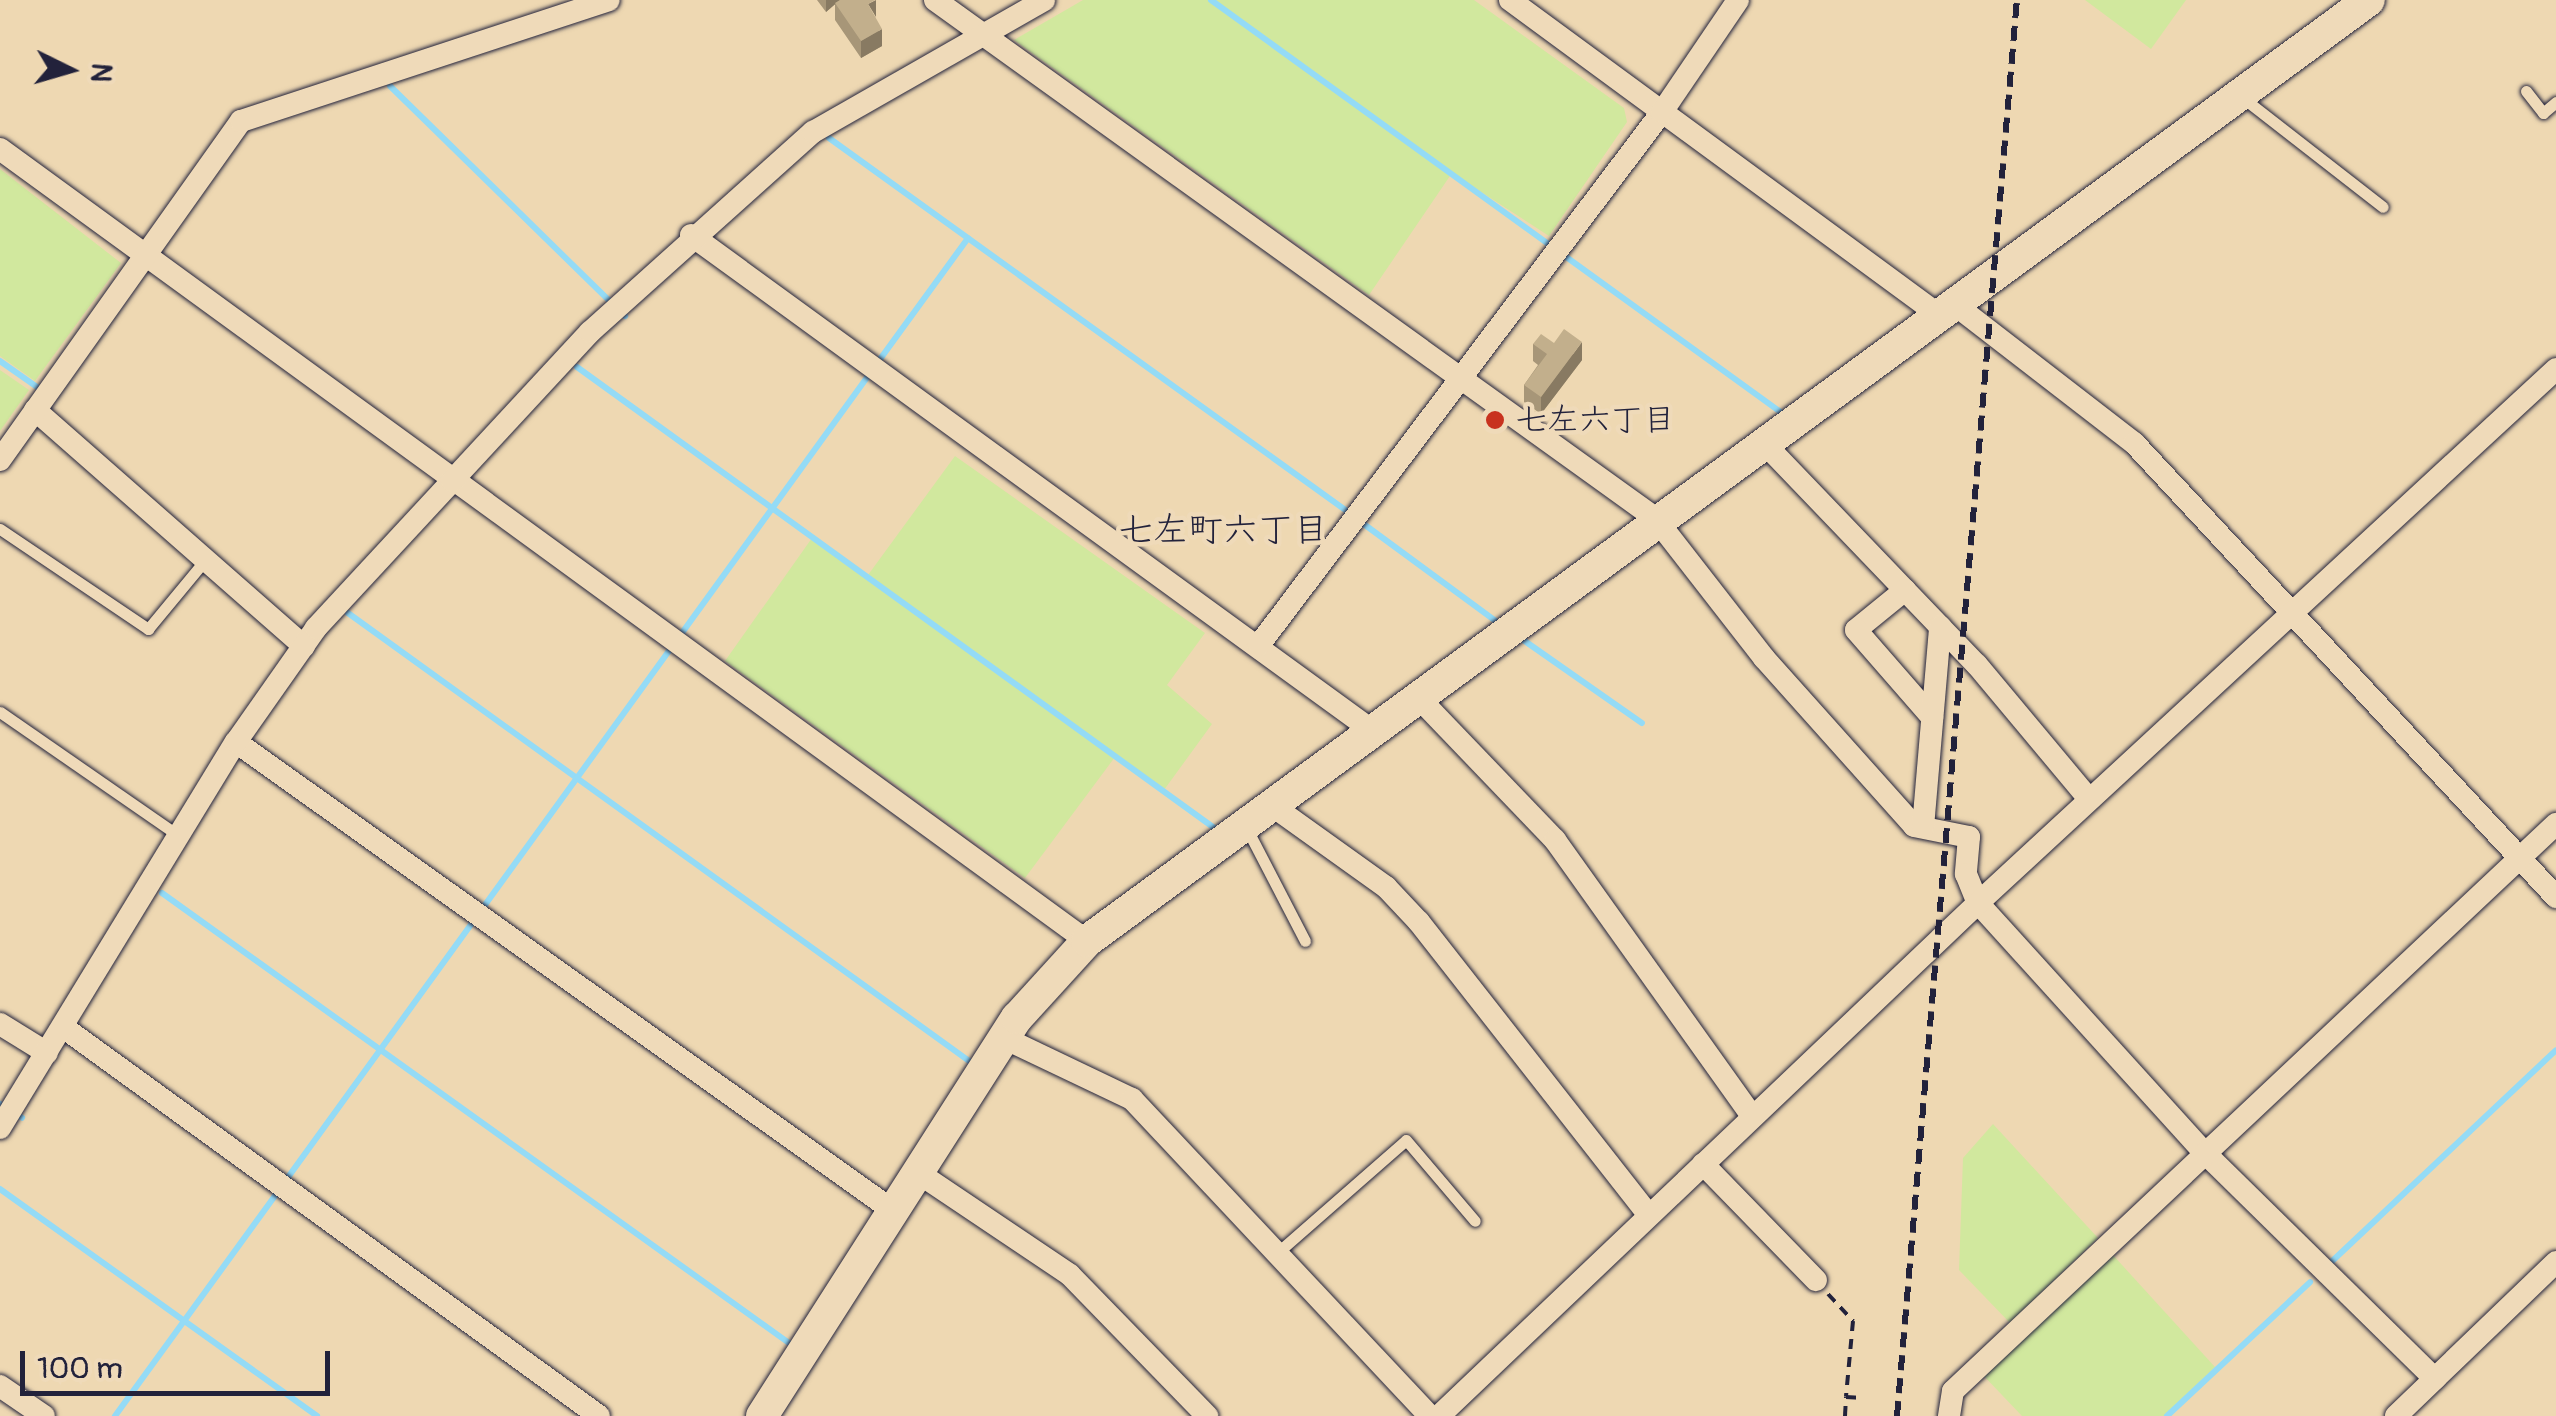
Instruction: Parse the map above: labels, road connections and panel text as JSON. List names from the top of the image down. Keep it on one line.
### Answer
{"districts":["七左町六丁目"],"places":["七左六丁目"],"scale_bar":"100 m","north":"right"}
